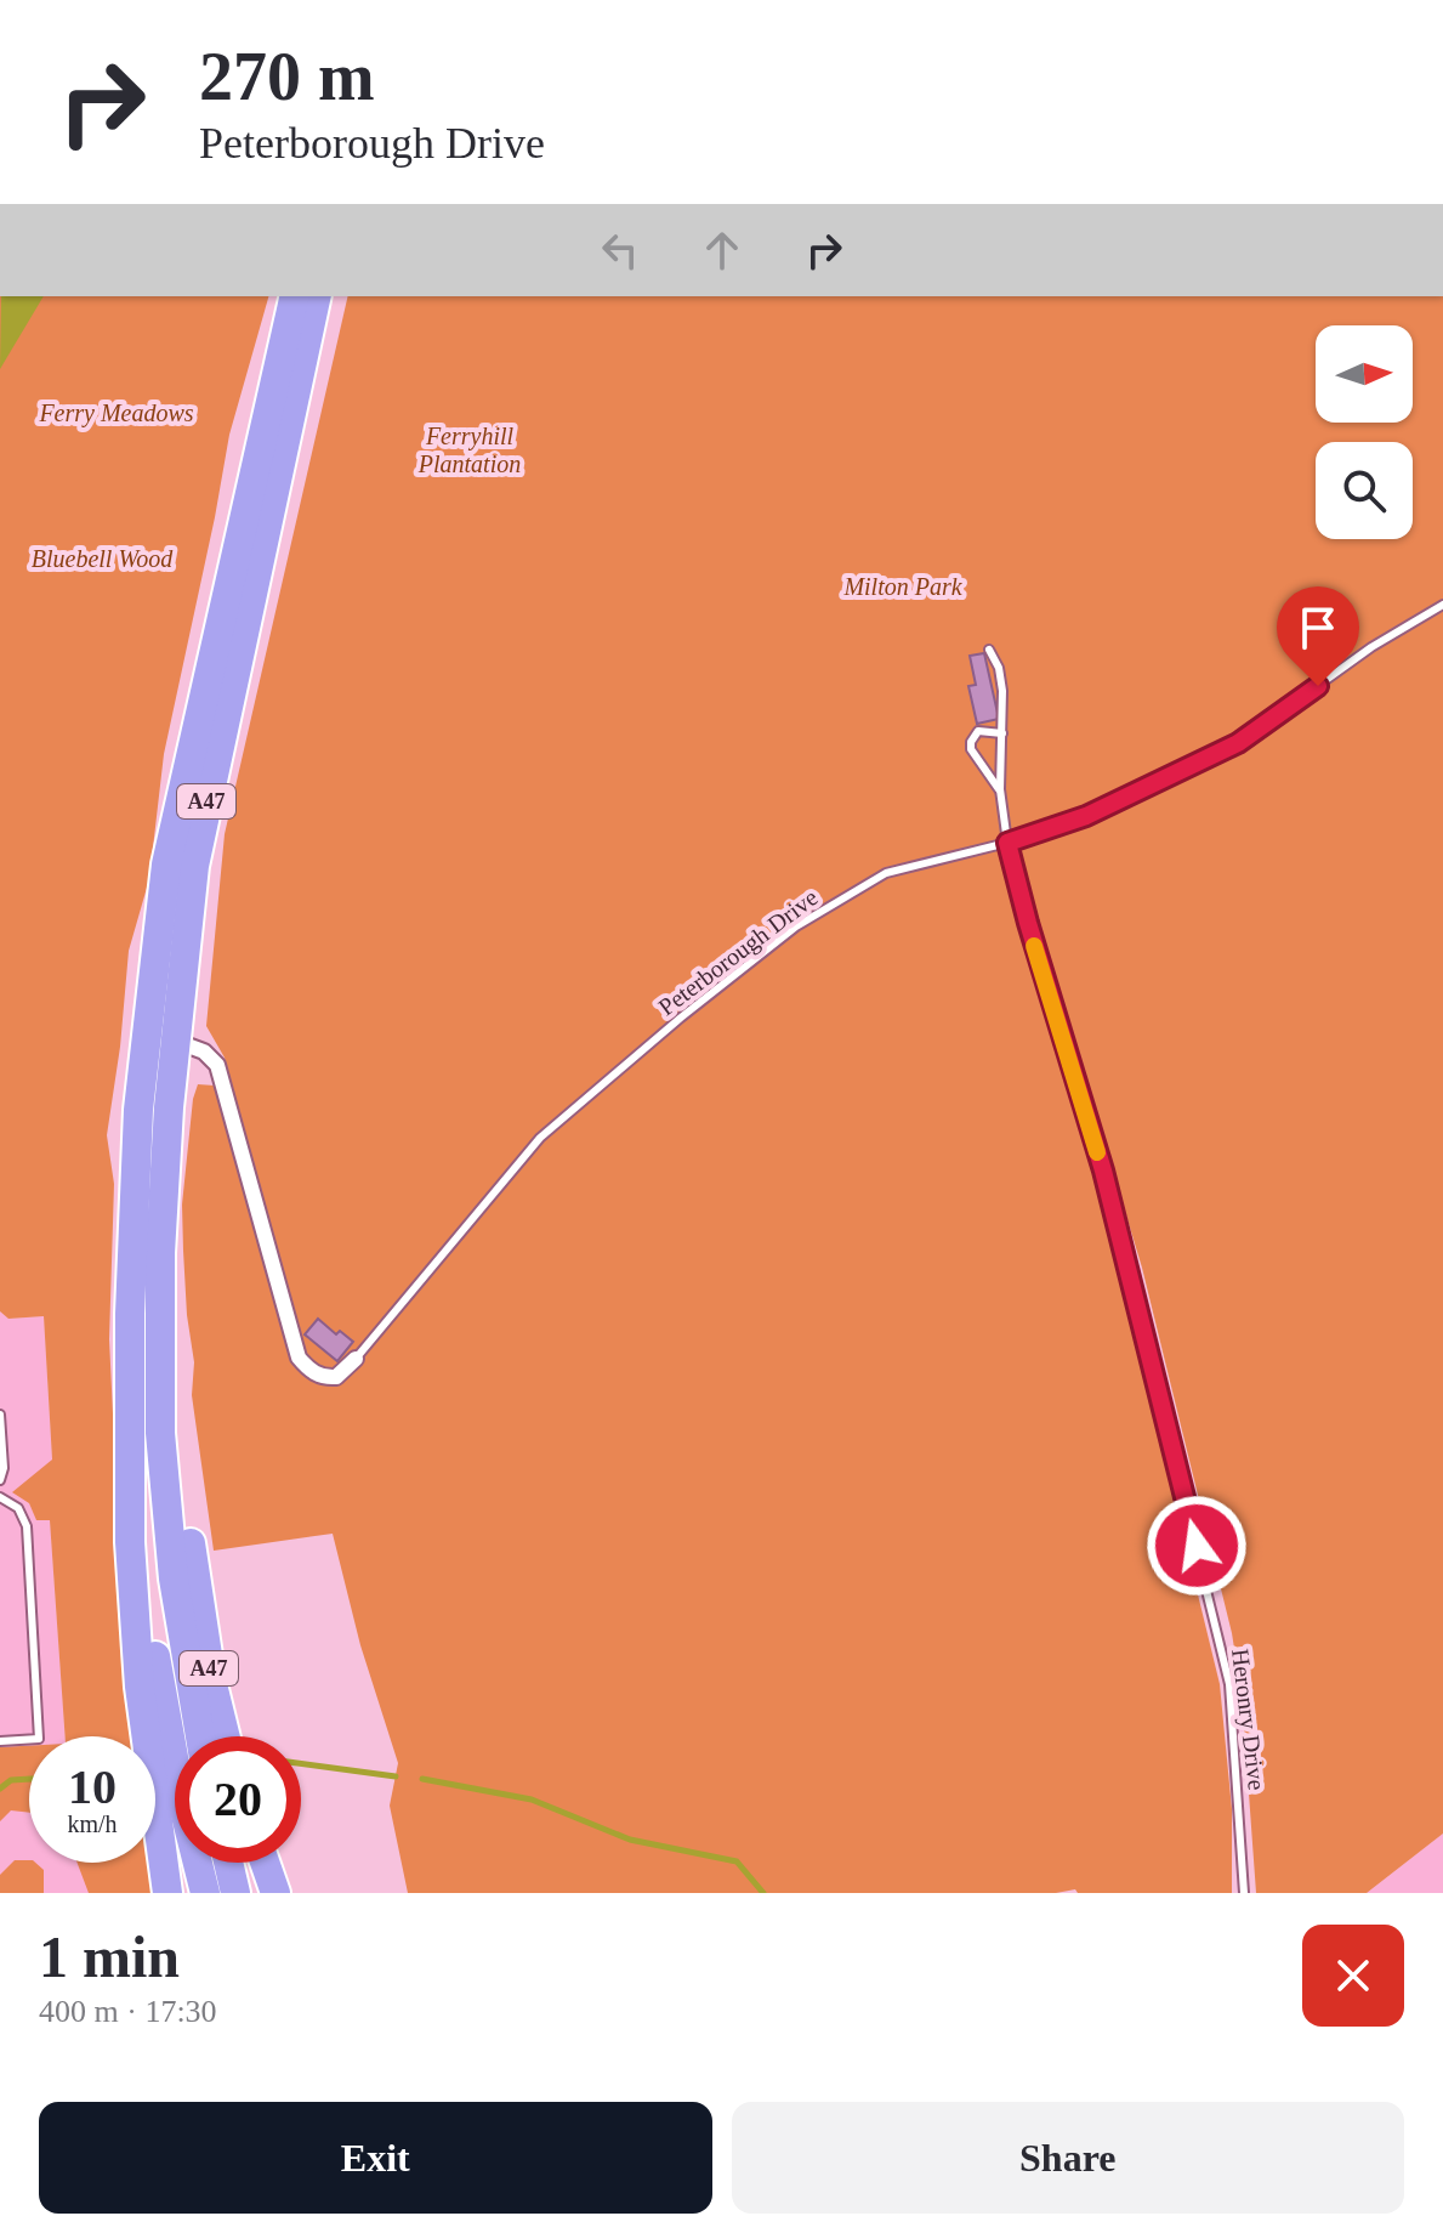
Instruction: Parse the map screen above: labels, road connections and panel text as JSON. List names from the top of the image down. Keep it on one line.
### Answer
{"streets":{"highway":["A47"],"lane":["Peterborough Drive","Heronry Drive"]},"crossings":[["Peterborough Drive","Heronry Drive"]],"parks":["Ferry Meadows","Ferryhill Plantation","Bluebell Wood","Milton Park"],"north":"right","page":{"turn":["270 m","Peterborough Drive"],"speed":"10 km/h","limit":"20","heading":["1 min","400 m · 17:30"],"buttons":["Exit","Share"]}}
